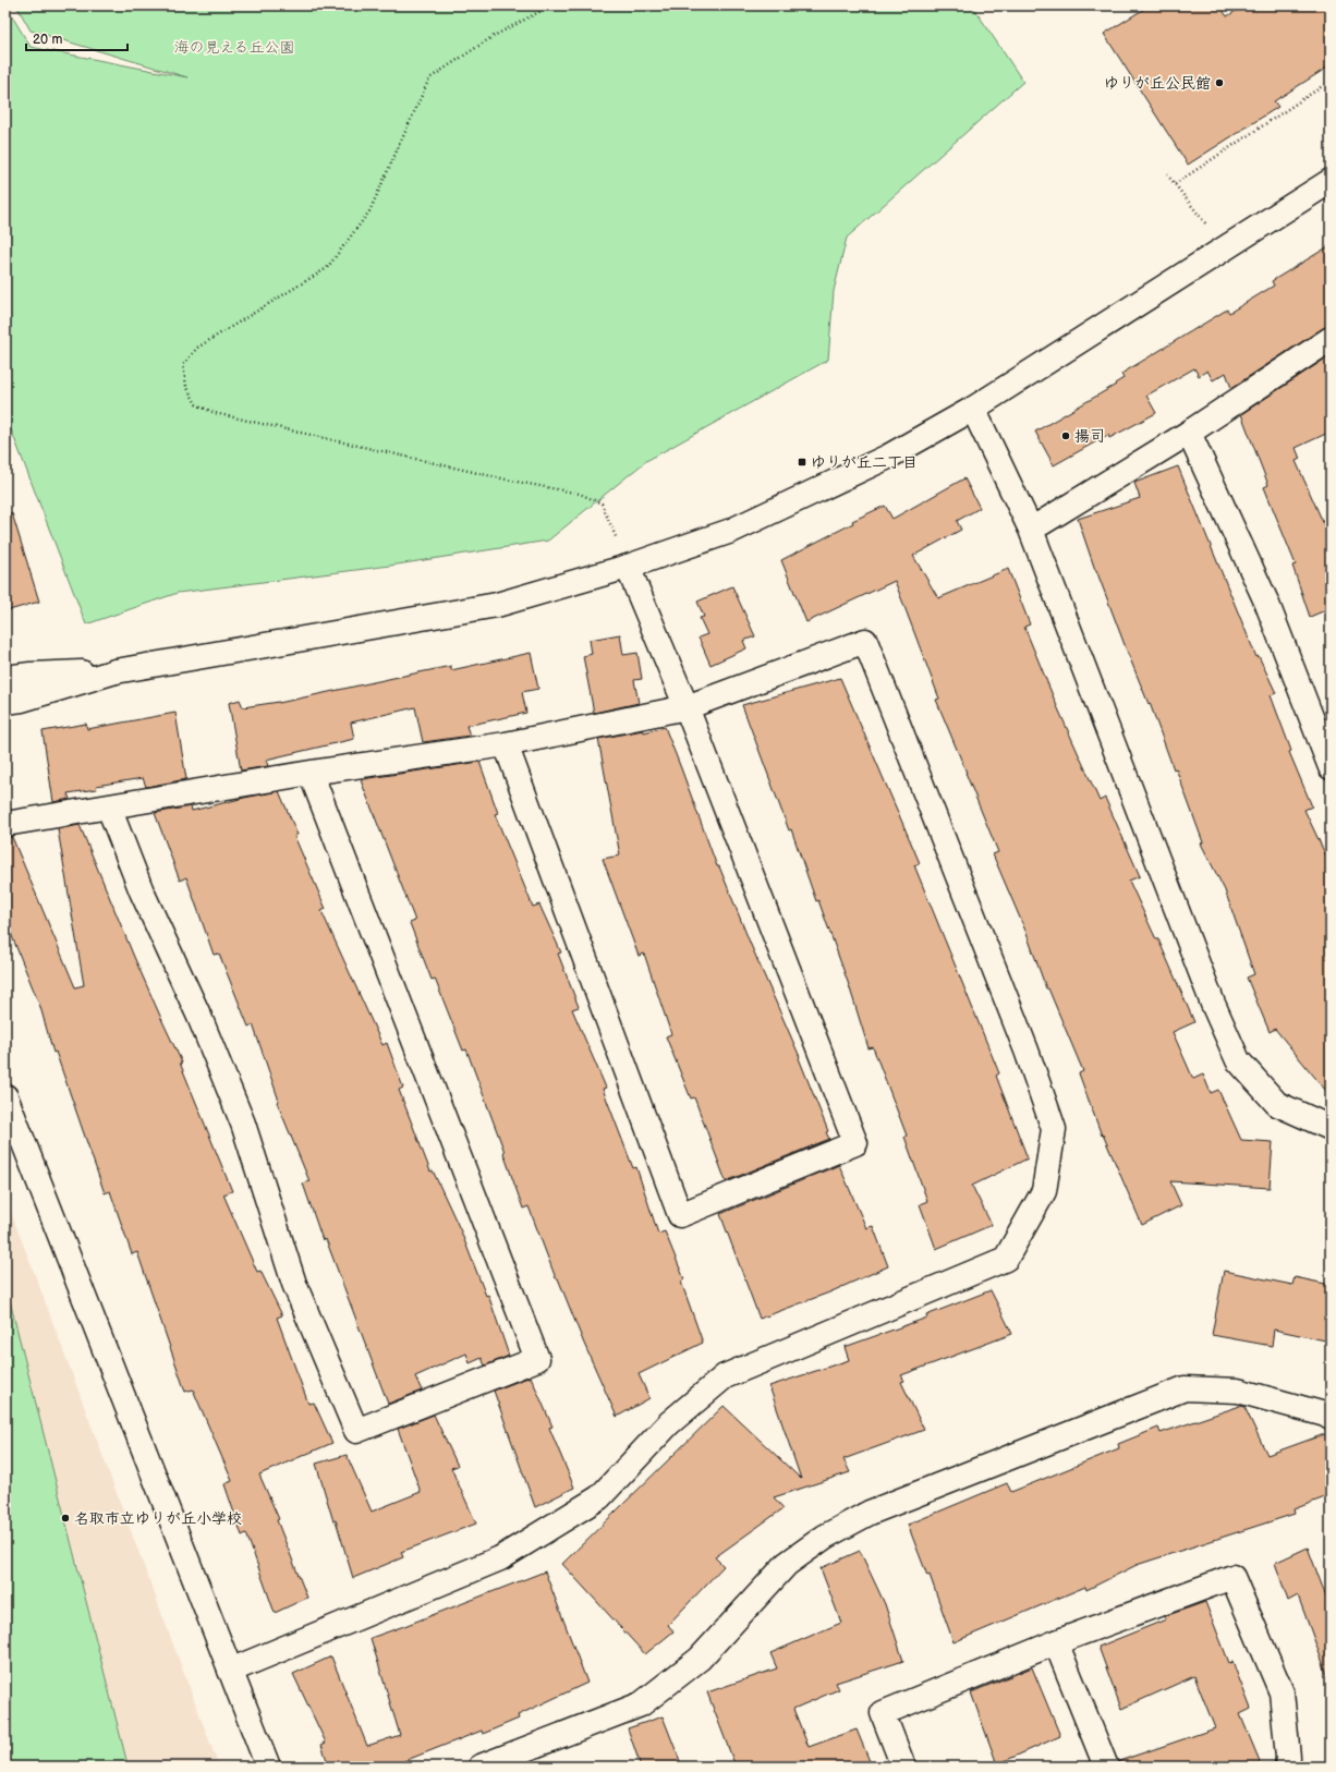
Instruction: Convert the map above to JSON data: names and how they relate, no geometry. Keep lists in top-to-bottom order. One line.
{"parks":["海の見える丘公園"],"places":{"other":["ゆりが丘公民館","揚司","名取市立ゆりが丘小学校"],"transit":["ゆりが丘二丁目"]},"scale_bar":"20 m"}
